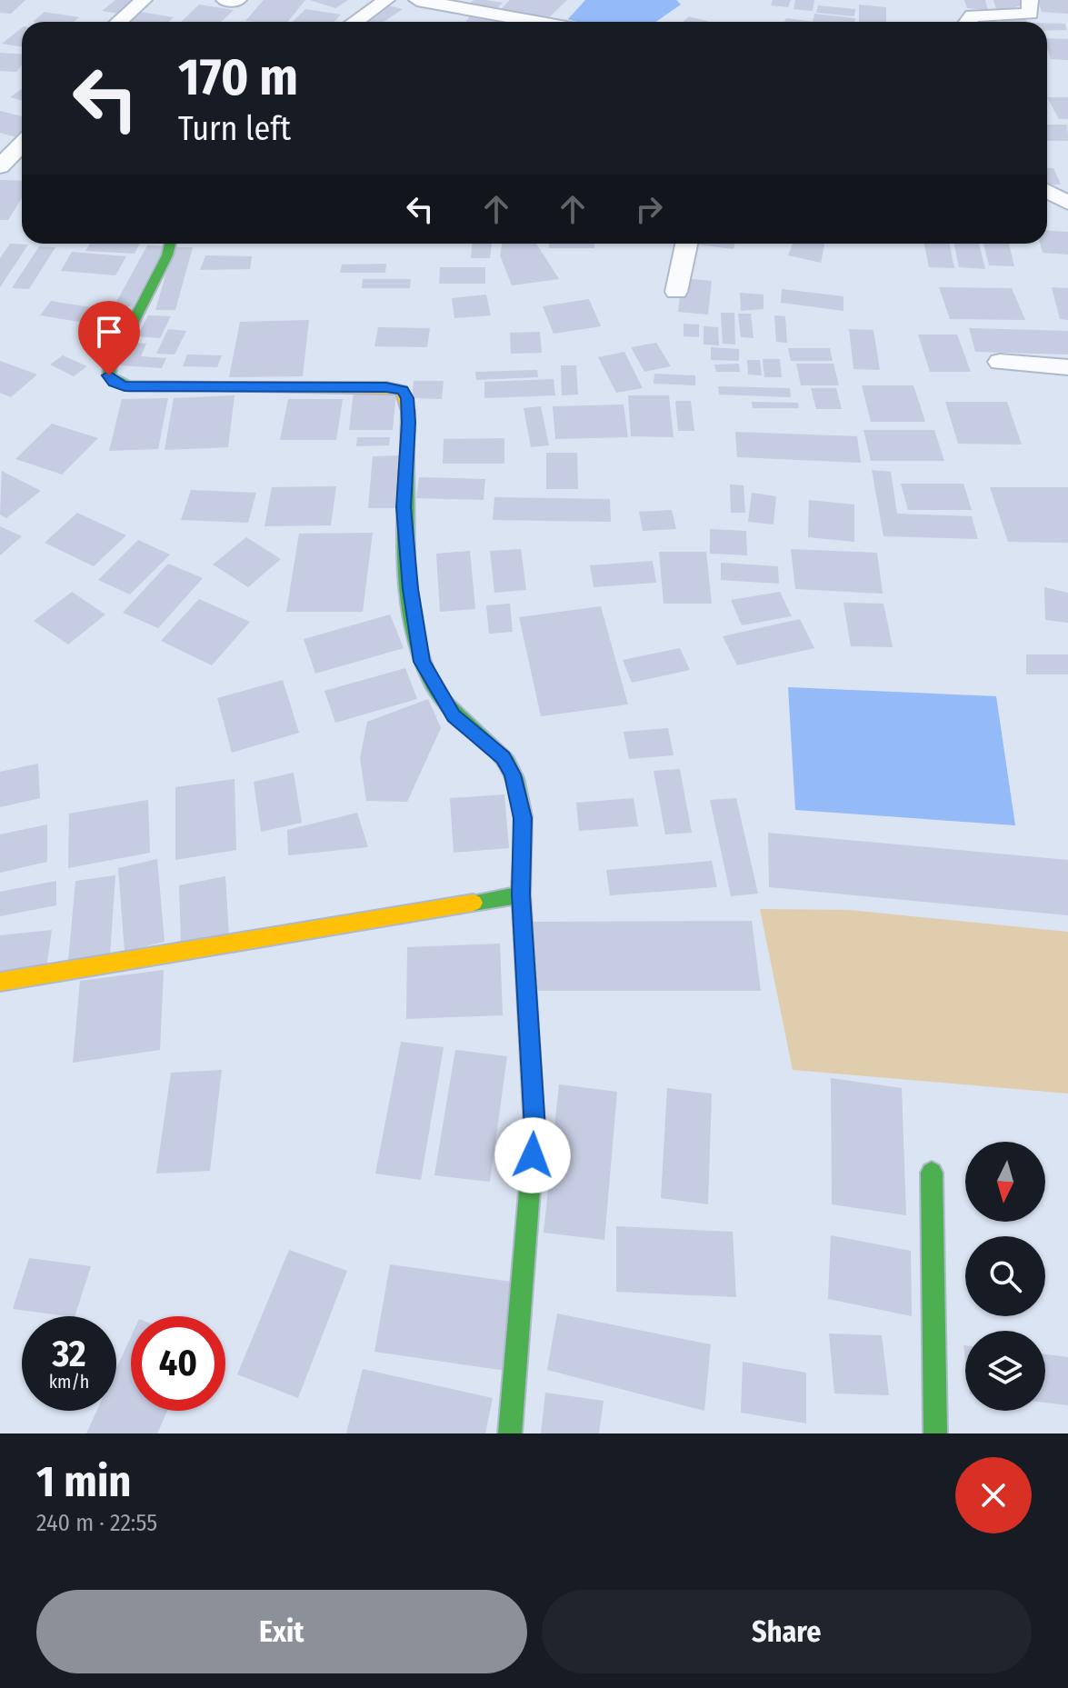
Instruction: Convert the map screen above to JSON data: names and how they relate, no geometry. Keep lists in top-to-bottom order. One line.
{"north":"bottom","page":{"turn":["170 m","Turn left"],"speed":"32 km/h","limit":"40","heading":["1 min","240 m · 22:55"],"buttons":["Exit","Share"]}}
